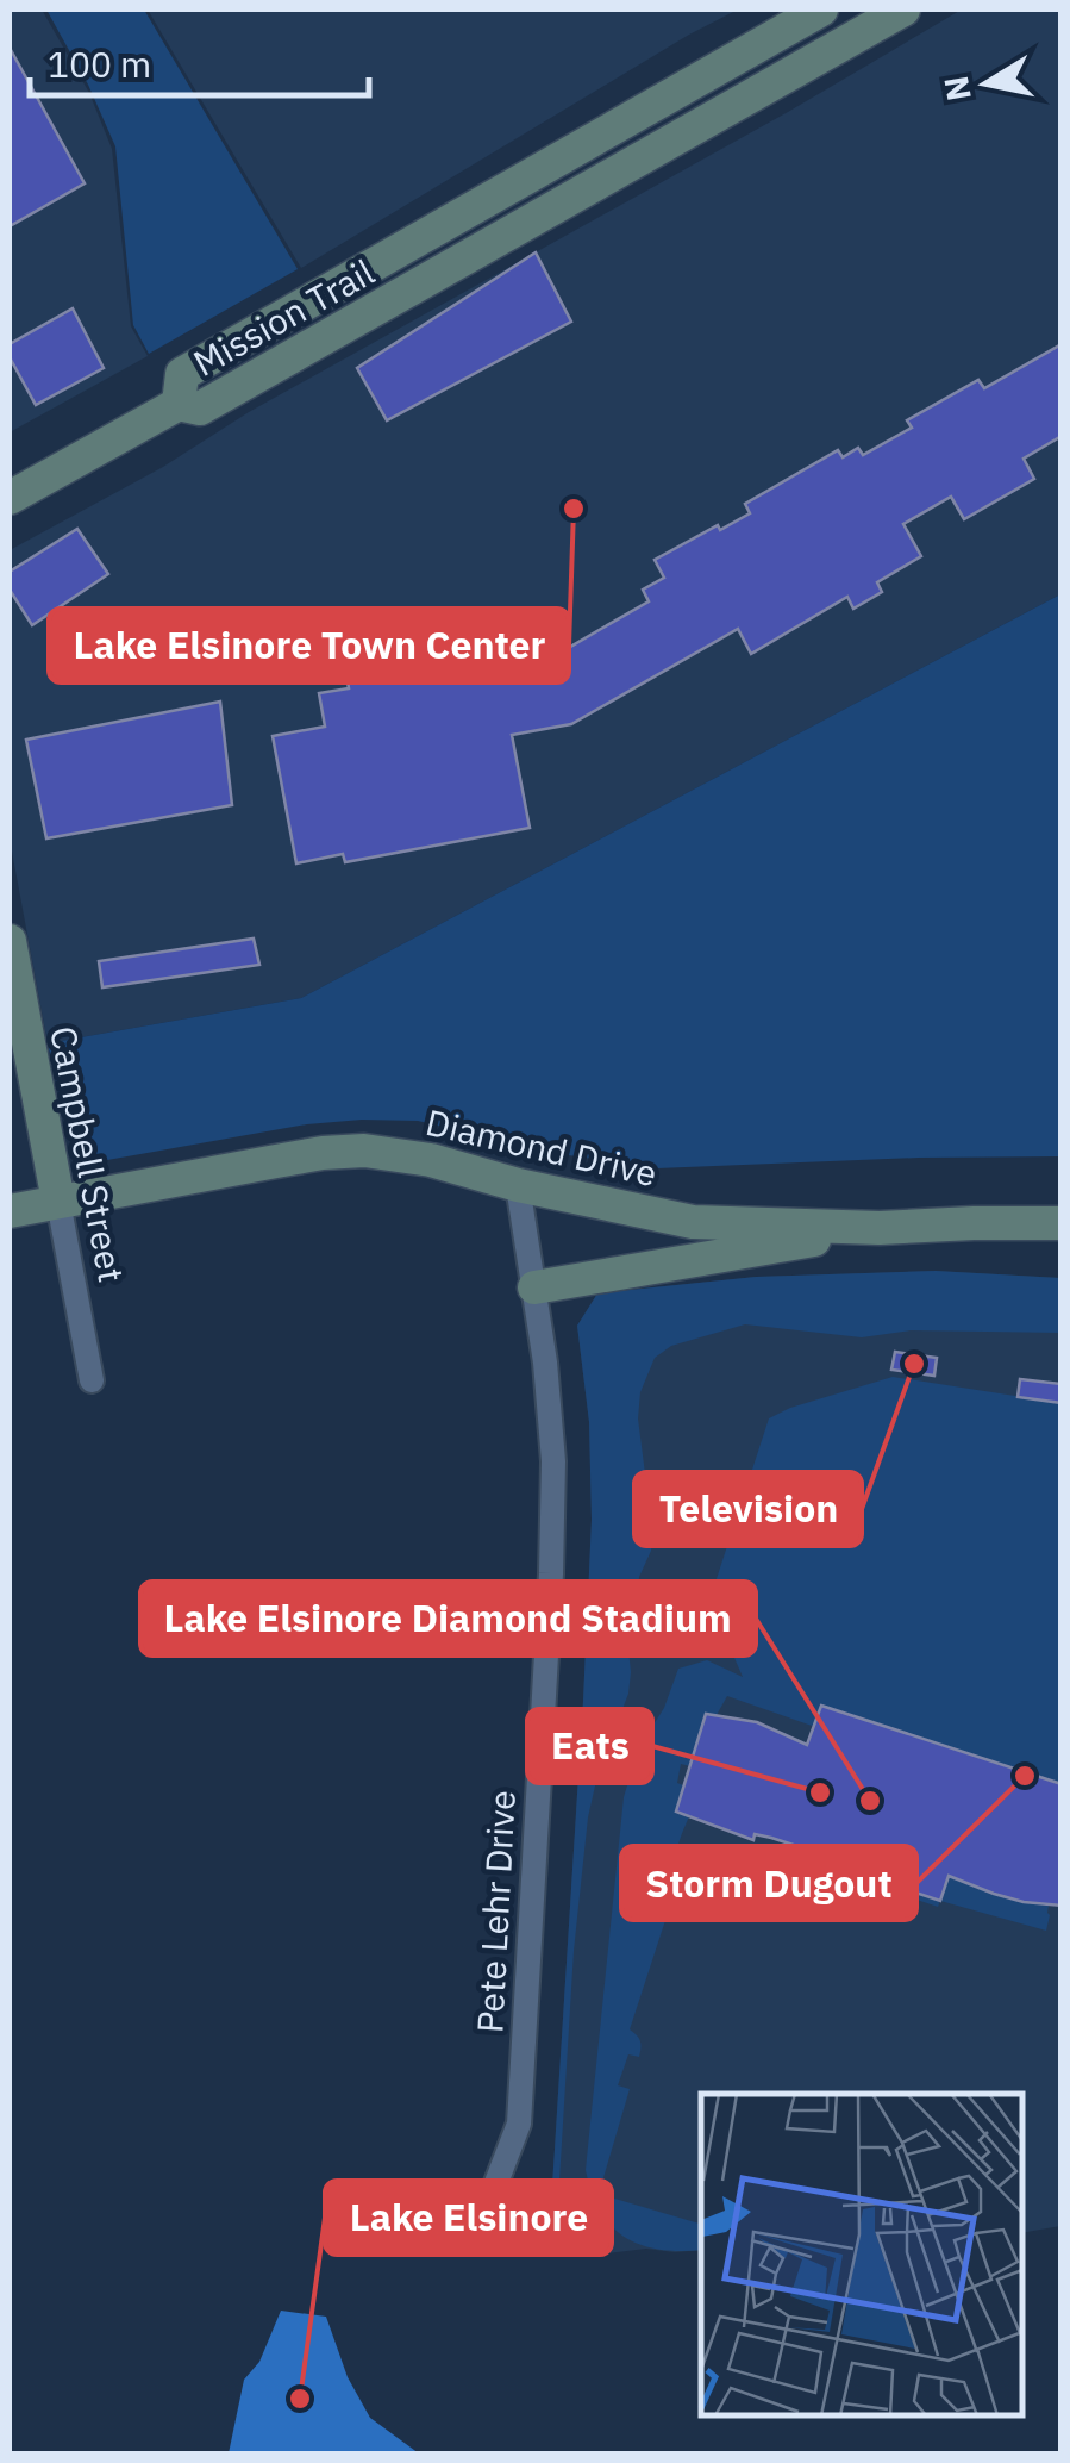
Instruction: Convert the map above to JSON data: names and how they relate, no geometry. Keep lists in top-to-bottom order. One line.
{"streets":{"main road":["Mission Trail","Diamond Drive","Campbell Street"],"street":["Pete Lehr Drive"]},"crossings":[["Diamond Drive","Campbell Street"],["Diamond Drive","Pete Lehr Drive"]],"places":["Lake Elsinore Town Center","Television","Storm Dugout","Eats","Lake Elsinore Diamond Stadium","Lake Elsinore"],"scale_bar":"100 m","north":"left"}
